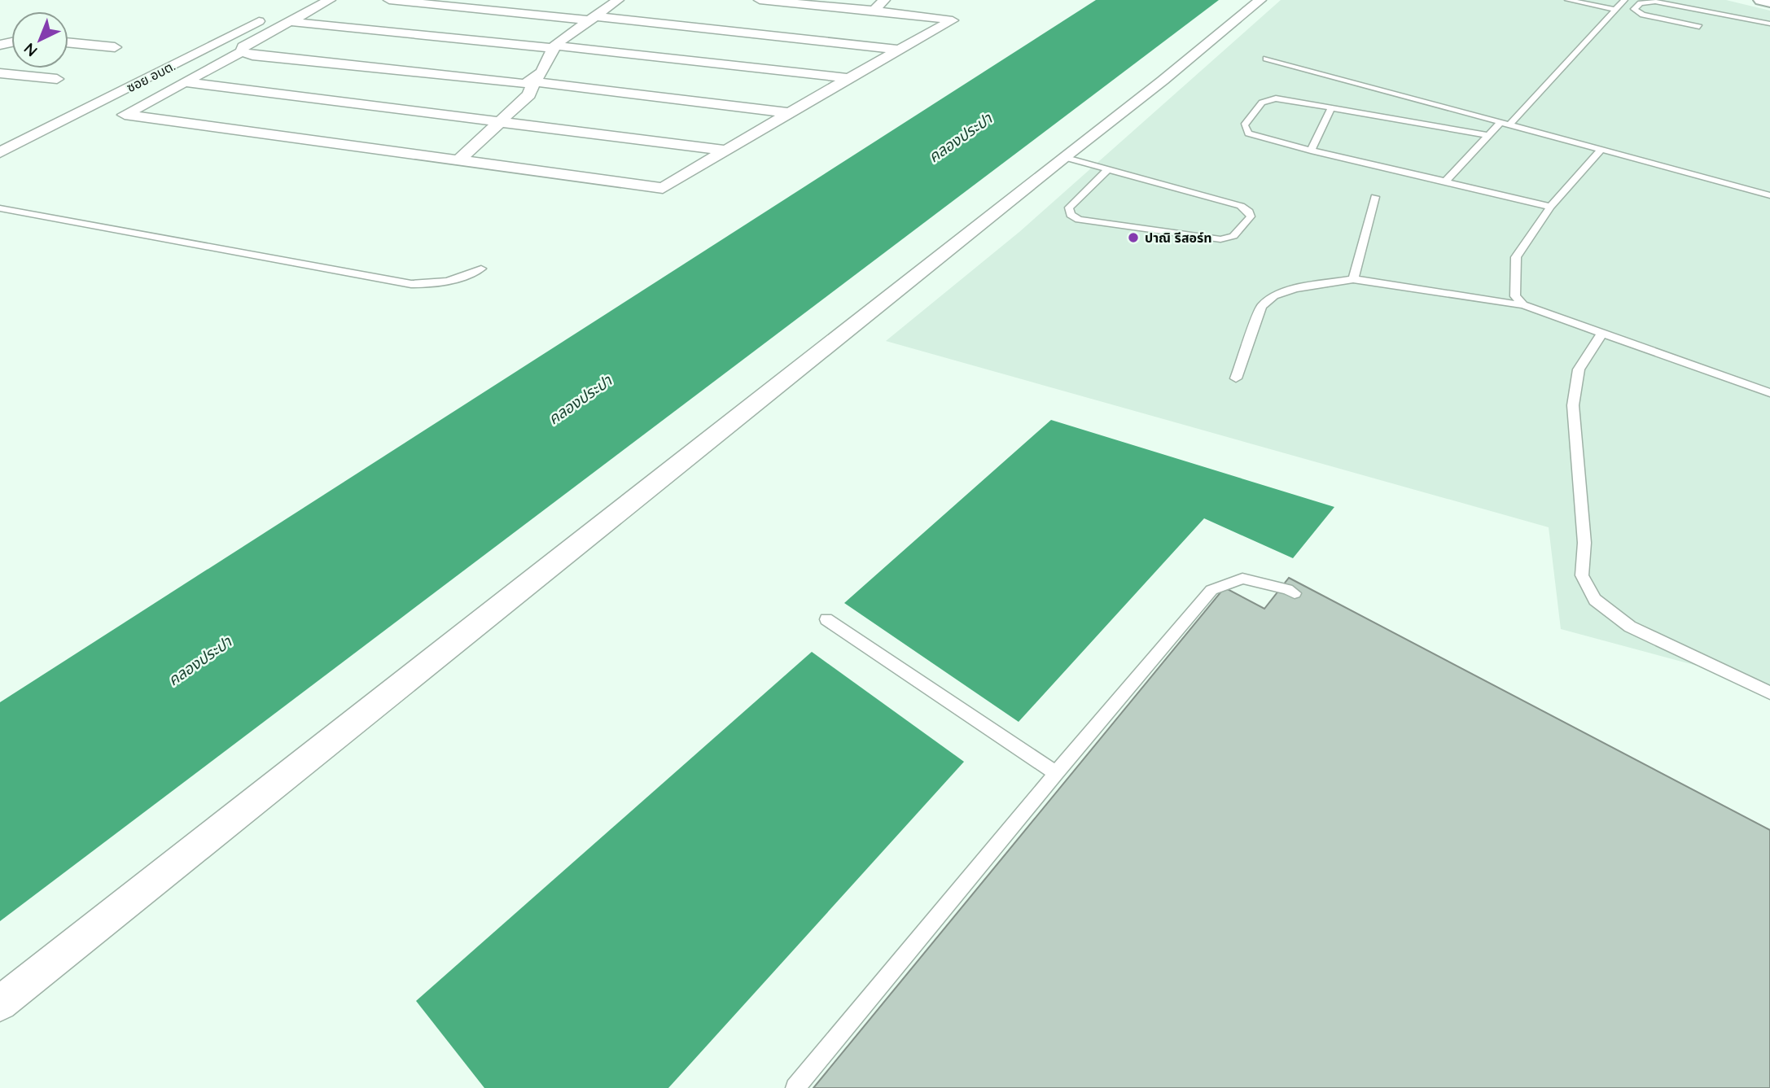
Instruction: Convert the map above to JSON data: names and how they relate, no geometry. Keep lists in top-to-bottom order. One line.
{"streets":{"street":["ซอย อบต."]},"water":["คลองประปา"],"places":["ปาณิ รีสอร์ท"],"north":"bottom left"}
